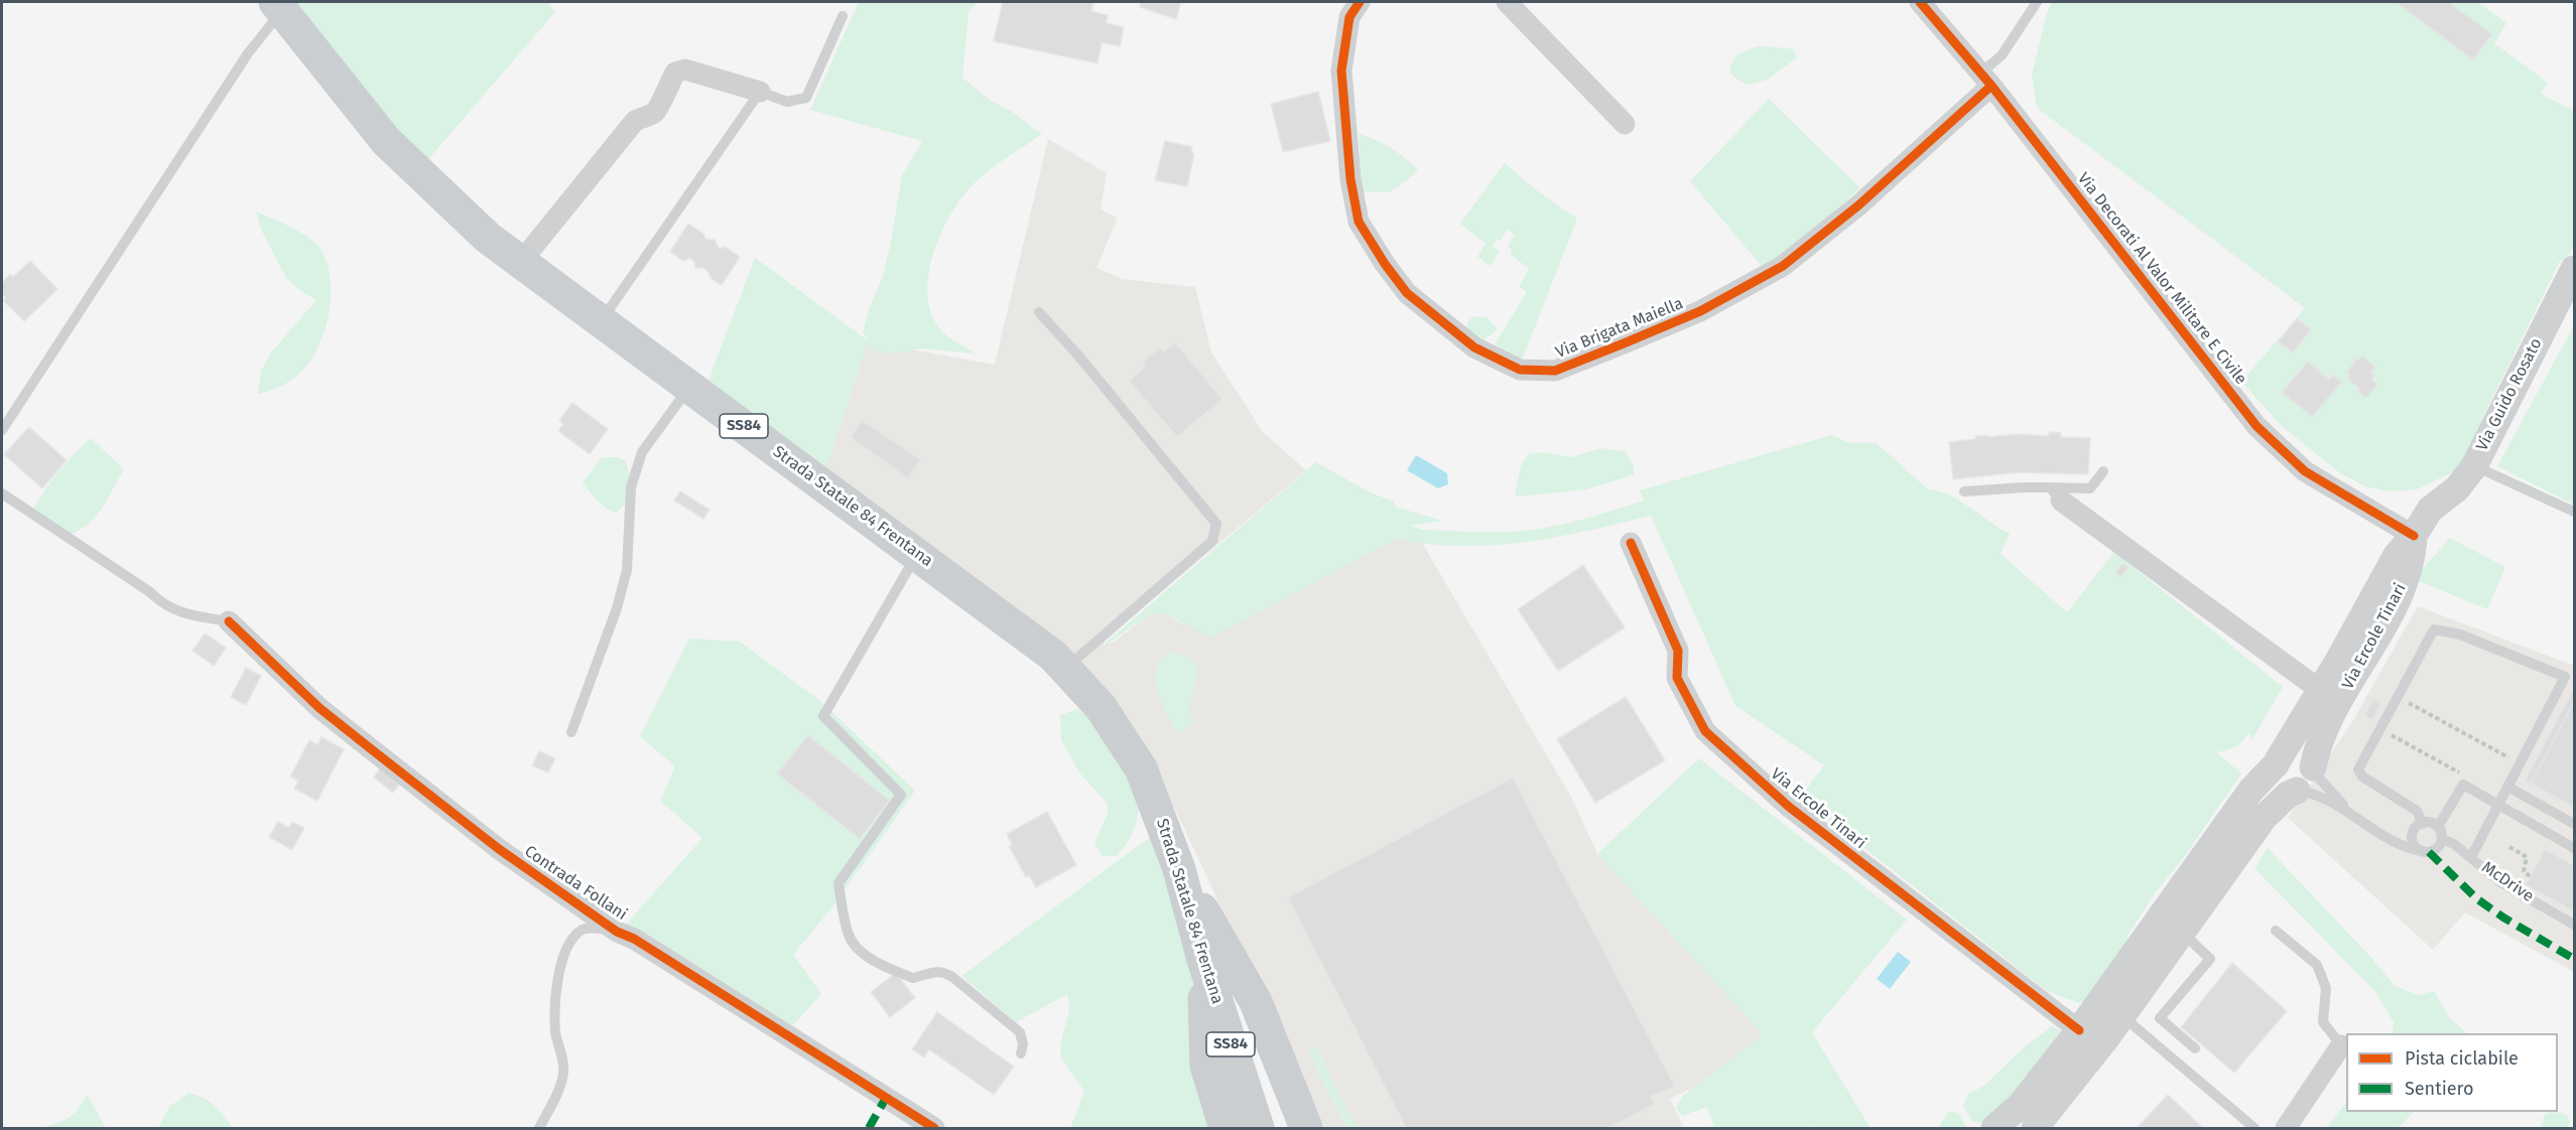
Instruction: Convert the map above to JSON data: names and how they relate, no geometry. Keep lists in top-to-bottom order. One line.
{"streets":{"main road":["SS84","Strada Statale 84 Frentana"],"street":["Via Decorati Al Valor Militare E Civile","Via Brigata Maiella","Via Guido Rosato","Via Ercole Tinari","Contrada Follani"],"lane":["McDrive"]},"crossings":[["Via Decorati Al Valor Militare E Civile","Via Brigata Maiella"],["Via Decorati Al Valor Militare E Civile","Via Guido Rosato"],["Via Decorati Al Valor Militare E Civile","Via Ercole Tinari"],["Via Guido Rosato","Via Ercole Tinari"]],"legend":["Pista ciclabile","Sentiero"]}
